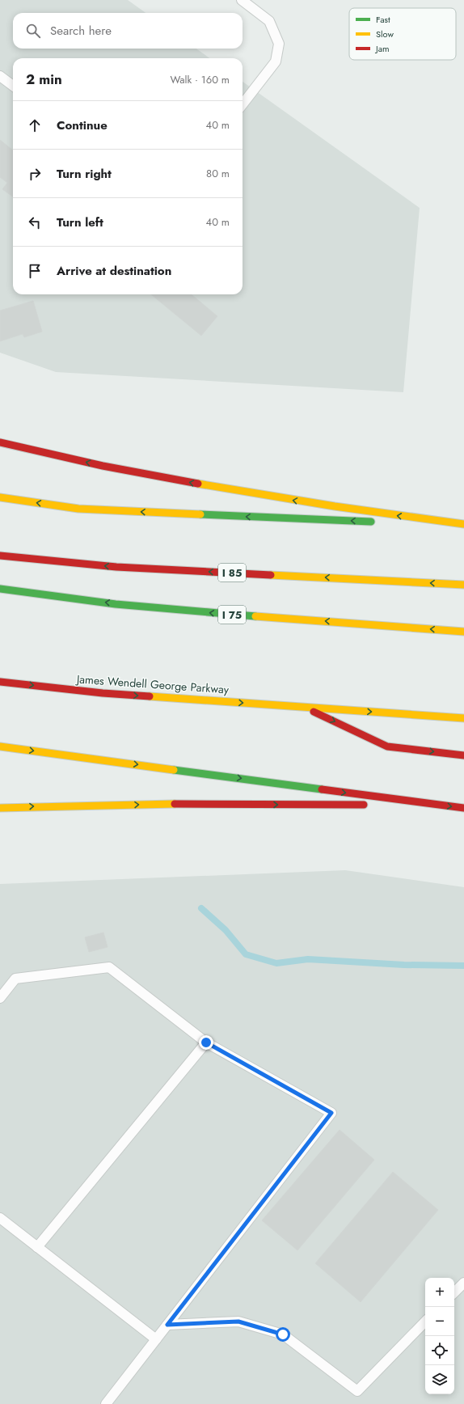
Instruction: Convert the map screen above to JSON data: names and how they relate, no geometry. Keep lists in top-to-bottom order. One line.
{"streets":{"highway":["I 85","I 75","James Wendell George Parkway"]},"legend":["Fast","Slow","Jam"],"page":{"search":"Search here","heading":["2 min","Walk · 160 m"],"list":[["Continue","40 m"],["Turn right","80 m"],["Turn left","40 m"],"Arrive at destination"],"map_buttons":["+","−"]}}
